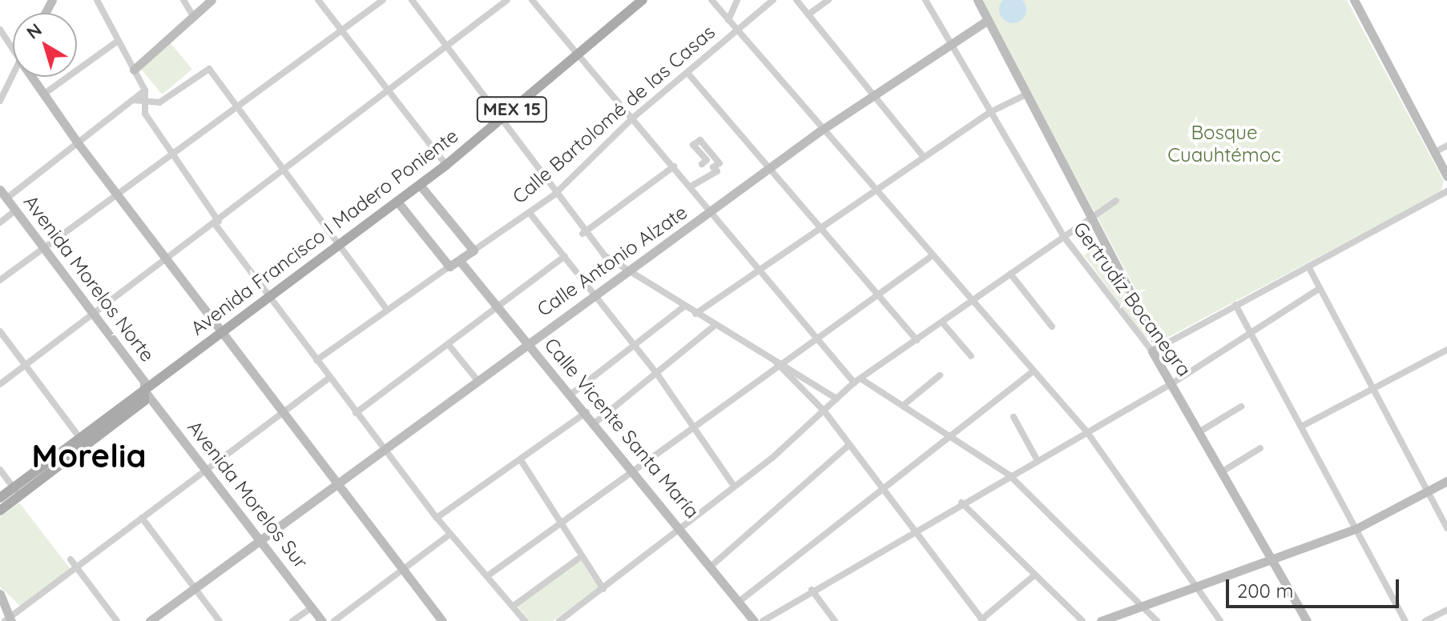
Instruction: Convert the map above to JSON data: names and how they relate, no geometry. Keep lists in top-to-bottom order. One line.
{"streets":{"main road":["MEX 15","Avenida Francisco I Madero Poniente"],"street":["Calle Bartolomé de las Casas","Calle Antonio Alzate","Avenida Morelos Norte","Gertrudiz Bocanegra","Calle Vicente Santa María","Avenida Morelos Sur"]},"crossings":[["MEX 15","Avenida Francisco I Madero Poniente"],["MEX 15","Avenida Morelos Norte"],["MEX 15","Avenida Morelos Sur"],["Calle Bartolomé de las Casas","Calle Vicente Santa María"],["Avenida Francisco I Madero Poniente","Avenida Morelos Norte"],["Avenida Francisco I Madero Poniente","Avenida Morelos Sur"],["Calle Antonio Alzate","Gertrudiz Bocanegra"],["Calle Antonio Alzate","Calle Vicente Santa María"],["Calle Antonio Alzate","Avenida Morelos Sur"],["Avenida Morelos Norte","Avenida Morelos Sur"]],"districts":["Morelia"],"parks":["Bosque Cuauhtémoc"],"scale_bar":"200 m","north":"top left"}
